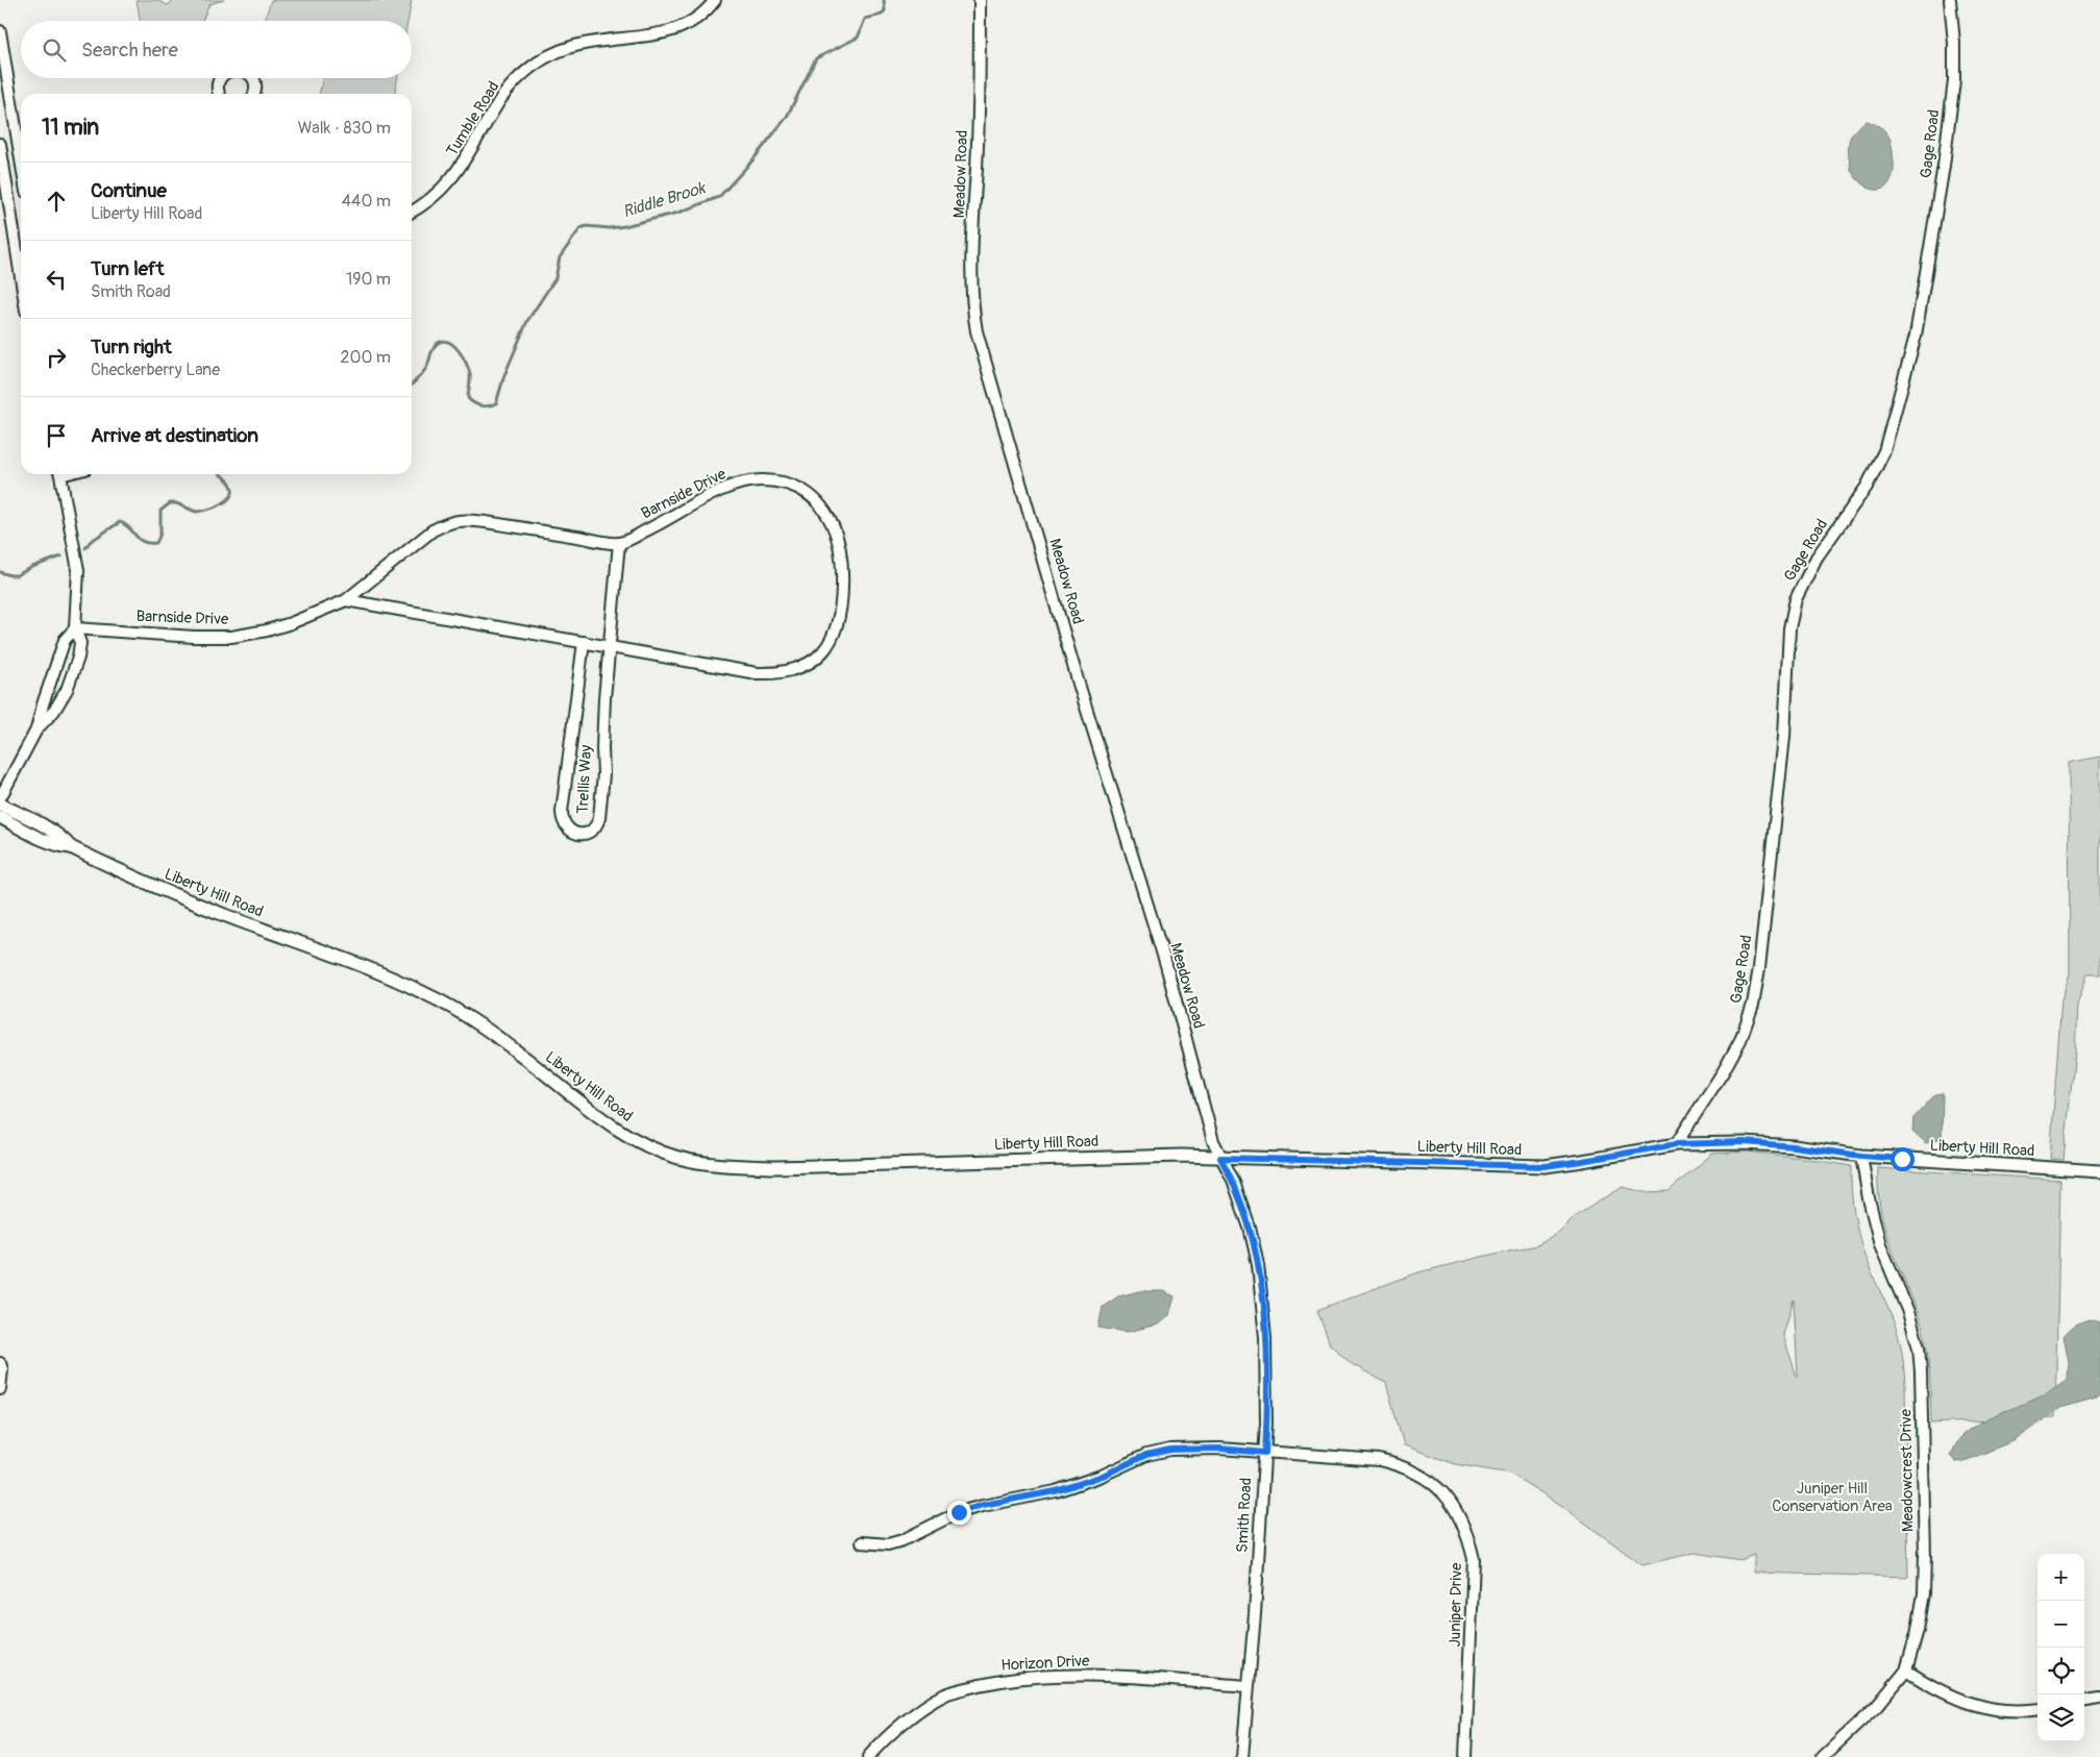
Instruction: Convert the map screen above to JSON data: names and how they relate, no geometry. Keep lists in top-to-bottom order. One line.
{"streets":{"street":["Tumble Road","Gage Road","Meadow Road","Barnside Drive","Trellis Way","Liberty Hill Road","Meadowcrest Drive","Smith Road","Juniper Drive","Horizon Drive"]},"crossings":[["Gage Road","Liberty Hill Road"],["Meadow Road","Liberty Hill Road"],["Meadow Road","Smith Road"],["Barnside Drive","Trellis Way"],["Liberty Hill Road","Meadowcrest Drive"],["Liberty Hill Road","Smith Road"],["Smith Road","Juniper Drive"],["Smith Road","Horizon Drive"]],"water":["Riddle Brook"],"parks":["Juniper Hill Conservation Area"],"page":{"search":"Search here","heading":["11 min","Walk · 830 m"],"list":[["Continue","Liberty Hill Road","440 m"],["Turn left","Smith Road","190 m"],["Turn right","Checkerberry Lane","200 m"],"Arrive at destination"],"map_buttons":["+","−"]}}
